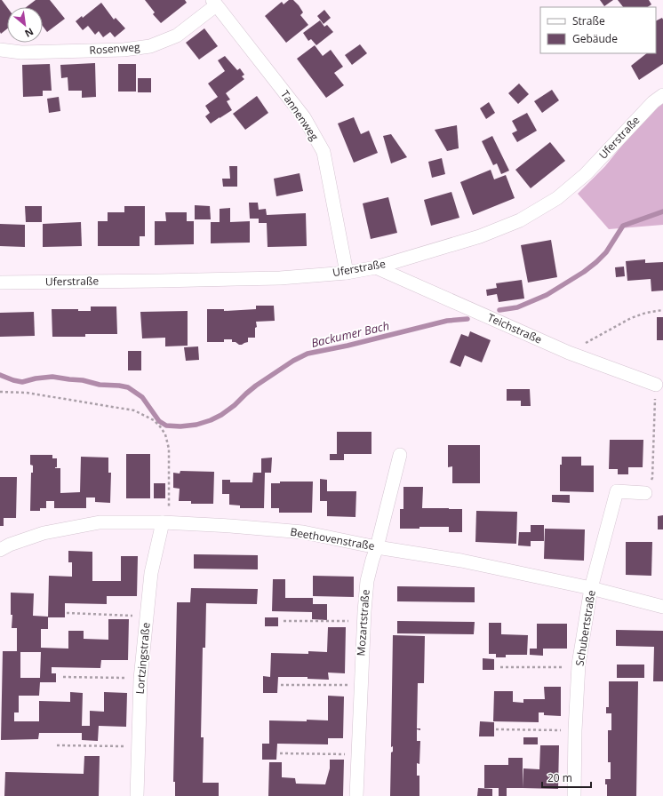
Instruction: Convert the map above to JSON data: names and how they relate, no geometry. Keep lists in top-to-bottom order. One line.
{"streets":{"street":["Rosenweg","Tannenweg","Uferstraße","Teichstraße","Beethovenstraße","Mozartstraße","Schubertstraße","Lortzingstraße"]},"crossings":[["Rosenweg","Tannenweg"],["Tannenweg","Uferstraße"],["Uferstraße","Teichstraße"],["Beethovenstraße","Mozartstraße"],["Beethovenstraße","Schubertstraße"],["Beethovenstraße","Lortzingstraße"]],"water":["Backumer Bach"],"legend":["Straße","Gebäude"],"scale_bar":"20 m","north":"bottom right"}
